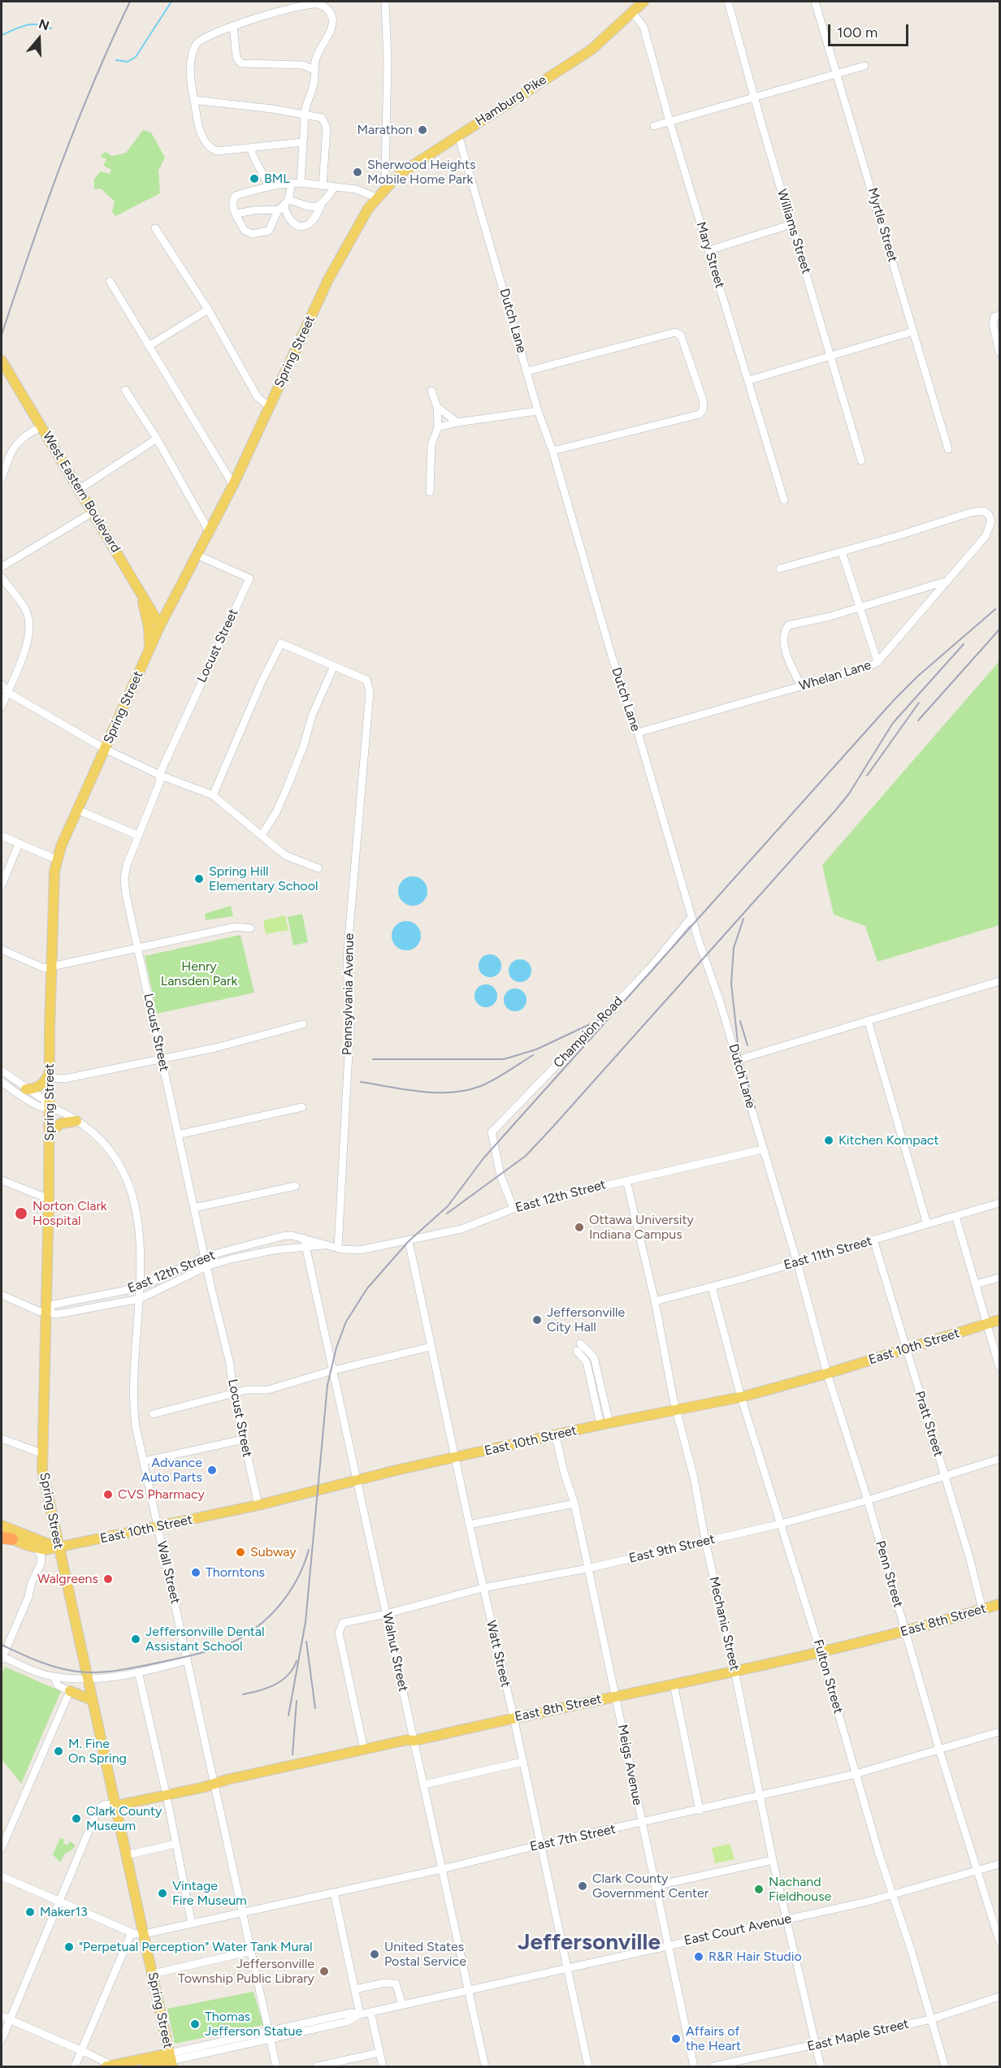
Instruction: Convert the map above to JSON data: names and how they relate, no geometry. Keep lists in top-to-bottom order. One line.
{"streets":{"main road":["Hamburg Pike","Spring Street","West Eastern Boulevard","East 10th Street","East 8th Street"],"street":["Myrtle Street","Williams Street","Mary Street","Dutch Lane","Locust Street","Whelan Lane","Pennsylvania Avenue","Champion Road","East 12th Street","East 11th Street","Pratt Street","East 9th Street","Wall Street","Penn Street","Mechanic Street","Walnut Street","Watt Street","Fulton Street","Meigs Avenue","East 7th Street","East Court Avenue","East Maple Street"]},"crossings":[["Hamburg Pike","Mary Street"],["Hamburg Pike","Dutch Lane"],["Hamburg Pike","Spring Street"],["Dutch Lane","Whelan Lane"],["Dutch Lane","Champion Road"],["Dutch Lane","East 12th Street"],["Dutch Lane","East 11th Street"],["Dutch Lane","Penn Street"],["Spring Street","West Eastern Boulevard"],["Spring Street","Locust Street"],["Spring Street","East 12th Street"],["Spring Street","East 10th Street"],["Spring Street","Wall Street"],["Spring Street","East 8th Street"],["Spring Street","East 7th Street"],["Spring Street","East Court Avenue"],["Locust Street","East 12th Street"],["Locust Street","East 10th Street"],["Pennsylvania Avenue","East 12th Street"],["Champion Road","East 12th Street"],["East 12th Street","Wall Street"],["East 12th Street","Mechanic Street"],["East 12th Street","Walnut Street"],["East 12th Street","Watt Street"],["East 11th Street","Pratt Street"],["East 11th Street","Penn Street"],["East 11th Street","Mechanic Street"],["East 11th Street","Fulton Street"],["East 10th Street","Pratt Street"],["East 10th Street","Wall Street"],["East 10th Street","Penn Street"],["East 10th Street","Mechanic Street"],["East 10th Street","Walnut Street"],["East 10th Street","Watt Street"],["East 10th Street","Fulton Street"],["East 10th Street","Meigs Avenue"],["Pratt Street","East 9th Street"],["Pratt Street","East 8th Street"],["East 9th Street","Penn Street"],["East 9th Street","East 8th Street"],["East 9th Street","Mechanic Street"],["East 9th Street","Walnut Street"],["East 9th Street","Watt Street"],["East 9th Street","Fulton Street"],["East 9th Street","Meigs Avenue"],["Wall Street","East 8th Street"],["Wall Street","East 7th Street"],["Wall Street","East Court Avenue"],["Penn Street","East 8th Street"],["Penn Street","East 7th Street"],["Penn Street","East Court Avenue"],["East 8th Street","Mechanic Street"],["East 8th Street","Walnut Street"],["East 8th Street","Watt Street"],["East 8th Street","Fulton Street"],["East 8th Street","Meigs Avenue"],["Mechanic Street","East 7th Street"],["Mechanic Street","East Court Avenue"],["Mechanic Street","East Maple Street"],["Walnut Street","East 7th Street"],["Walnut Street","East Court Avenue"],["Watt Street","East 7th Street"],["Watt Street","East Court Avenue"],["Fulton Street","East 7th Street"],["Fulton Street","East Court Avenue"],["Fulton Street","East Maple Street"],["Meigs Avenue","East 7th Street"],["Meigs Avenue","East Court Avenue"]],"districts":["Jeffersonville"],"parks":["Henry Lansden Park"],"places":["Marathon","Sherwood Heights Mobile Home Park","BML","Spring Hill Elementary School","Kitchen Kompact","Norton Clark Hospital","Ottawa University Indiana Campus","Jeffersonville City Hall","Advance Auto Parts","CVS Pharmacy","Subway","Thorntons","Walgreens","Jeffersonville Dental Assistant School","M. Fine On Spring","Clark County Museum","Clark County Government Center","Nachand Fieldhouse","Vintage Fire Museum","Maker13","\"Perpetual Perception\" Water Tank Mural","United States Postal Service","R&R Hair Studio","Jeffersonville Township Public Library","Thomas Jefferson Statue","Affairs of the Heart"],"scale_bar":"100 m","north":"top"}
